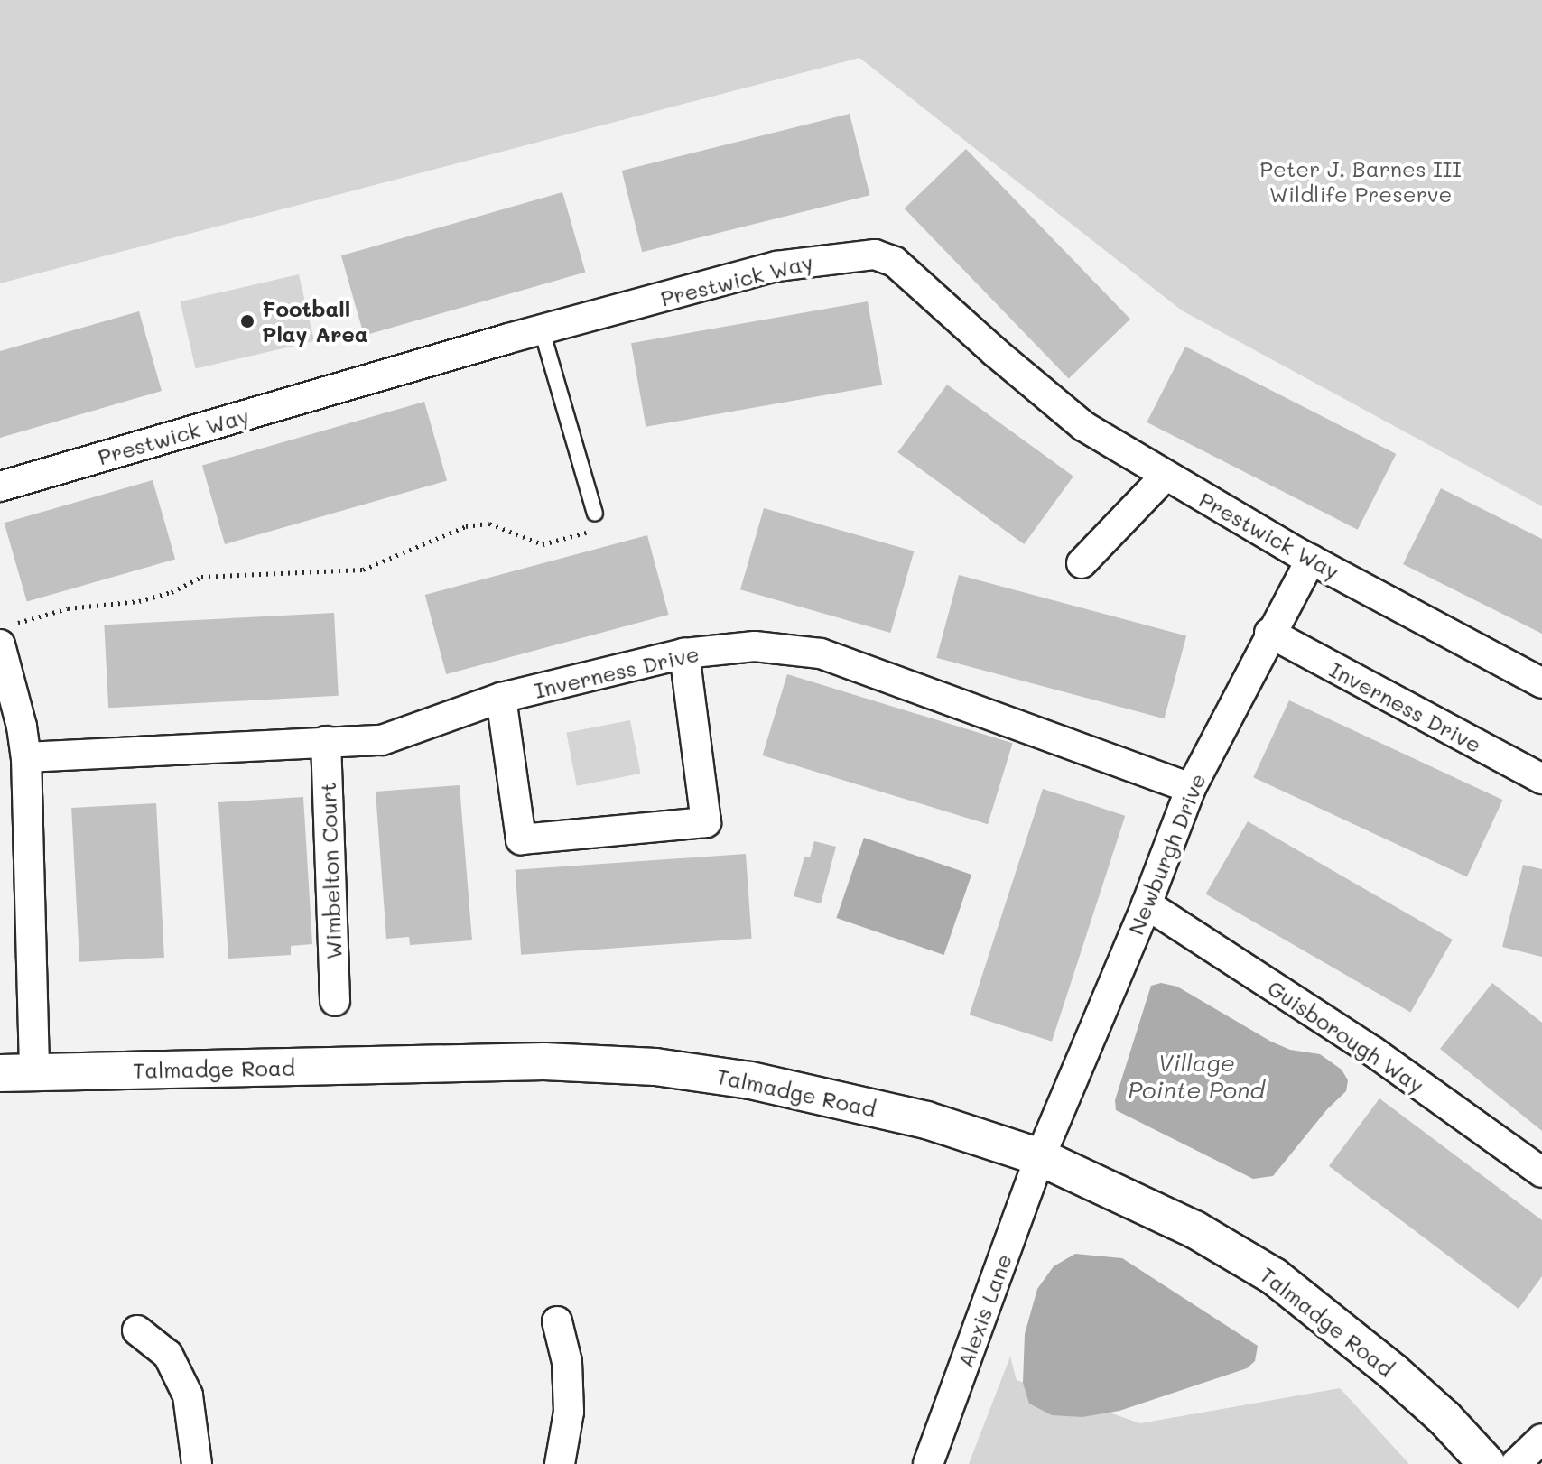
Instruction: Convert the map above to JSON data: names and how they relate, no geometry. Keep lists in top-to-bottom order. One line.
{"streets":{"street":["Prestwick Way","Inverness Drive","Newburgh Drive","Wimbelton Court","Guisborough Way","Talmadge Road","Alexis Lane"]},"crossings":[["Prestwick Way","Newburgh Drive"],["Inverness Drive","Newburgh Drive"],["Inverness Drive","Wimbelton Court"],["Newburgh Drive","Guisborough Way"],["Newburgh Drive","Talmadge Road"],["Newburgh Drive","Alexis Lane"],["Talmadge Road","Alexis Lane"]],"water":["Village Pointe Pond"],"parks":["Peter J. Barnes III Wildlife Preserve"],"places":["Football Play Area"]}
